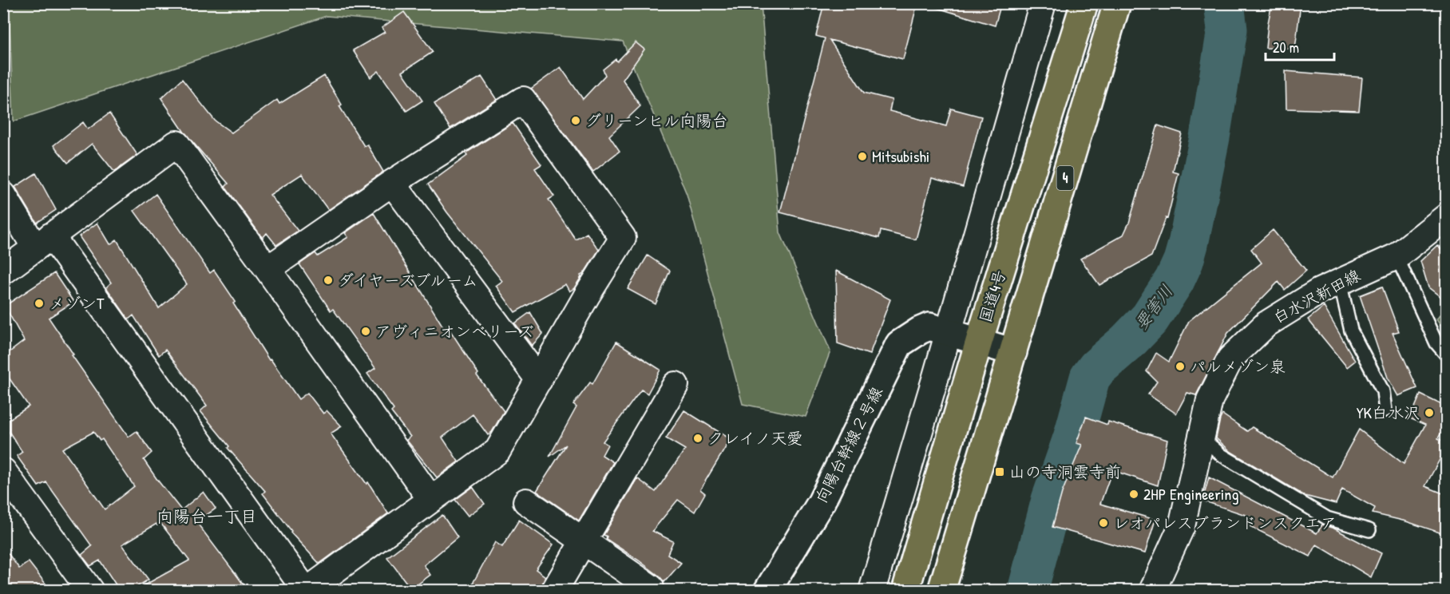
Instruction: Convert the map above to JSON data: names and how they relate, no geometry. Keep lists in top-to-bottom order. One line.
{"streets":{"highway":["4","国道4号"],"street":["白水沢新田線","向陽台幹線２号線"]},"crossings":[["4","向陽台幹線２号線"],["国道4号","向陽台幹線２号線"]],"districts":["向陽台一丁目"],"water":["要害川"],"places":{"other":["グリーンヒル向陽台","Mitsubishi","ダイヤーズブルーム","メゾンT","アヴィニオンベリーズ","パルメゾン泉","YK白水沢","クレイノ天愛","2HP Engineering","レオパレスブランドンスクエア"],"transit":["山の寺洞雲寺前"]},"scale_bar":"20 m"}
